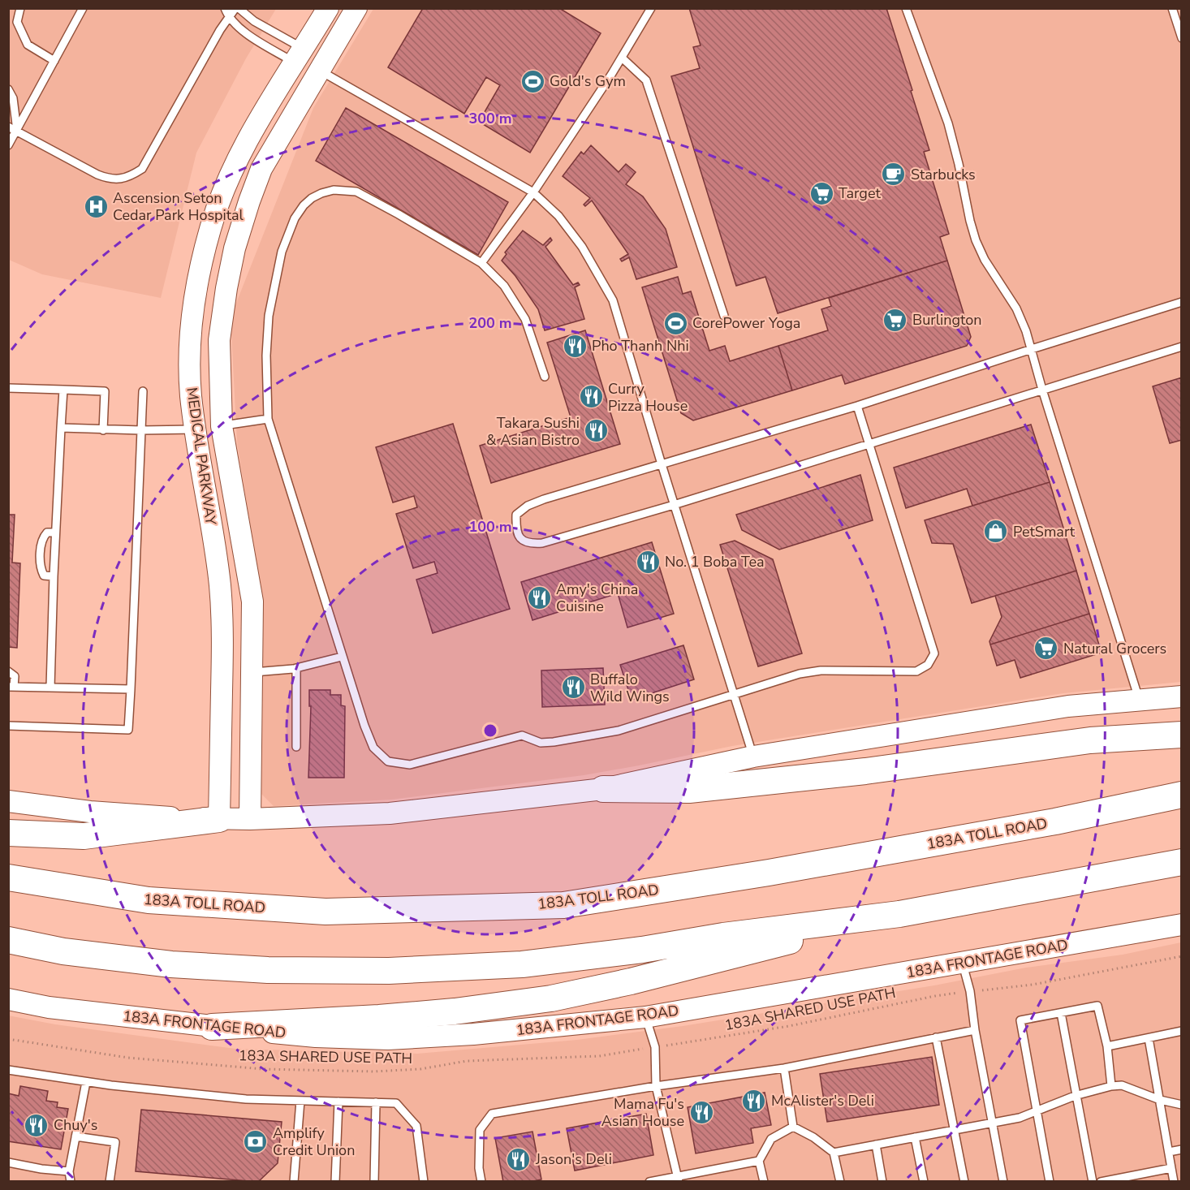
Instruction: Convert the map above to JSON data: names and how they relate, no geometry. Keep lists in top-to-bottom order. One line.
{"streets":{"highway":["183A TOLL ROAD"],"main road":["MEDICAL PARKWAY","183A FRONTAGE ROAD"],"path":["183A SHARED USE PATH"]},"places":{"sports":["Gold's Gym","CorePower Yoga"],"cafe":["Starbucks"],"supermarket":["Target","Burlington","Natural Grocers"],"hospital":["Ascension Seton Cedar Park Hospital"],"restaurant":["Pho Thanh Nhi","Curry Pizza House","Takara Sushi & Asian Bistro","No. 1 Boba Tea","Amy's China Cuisine","Buffalo Wild Wings","McAlister's Deli","Mama Fu's Asian House","Chuy's","Jason's Deli"],"shop":["PetSmart"],"bank":["Amplify Credit Union"]},"rings":["300 m","200 m","100 m"]}
